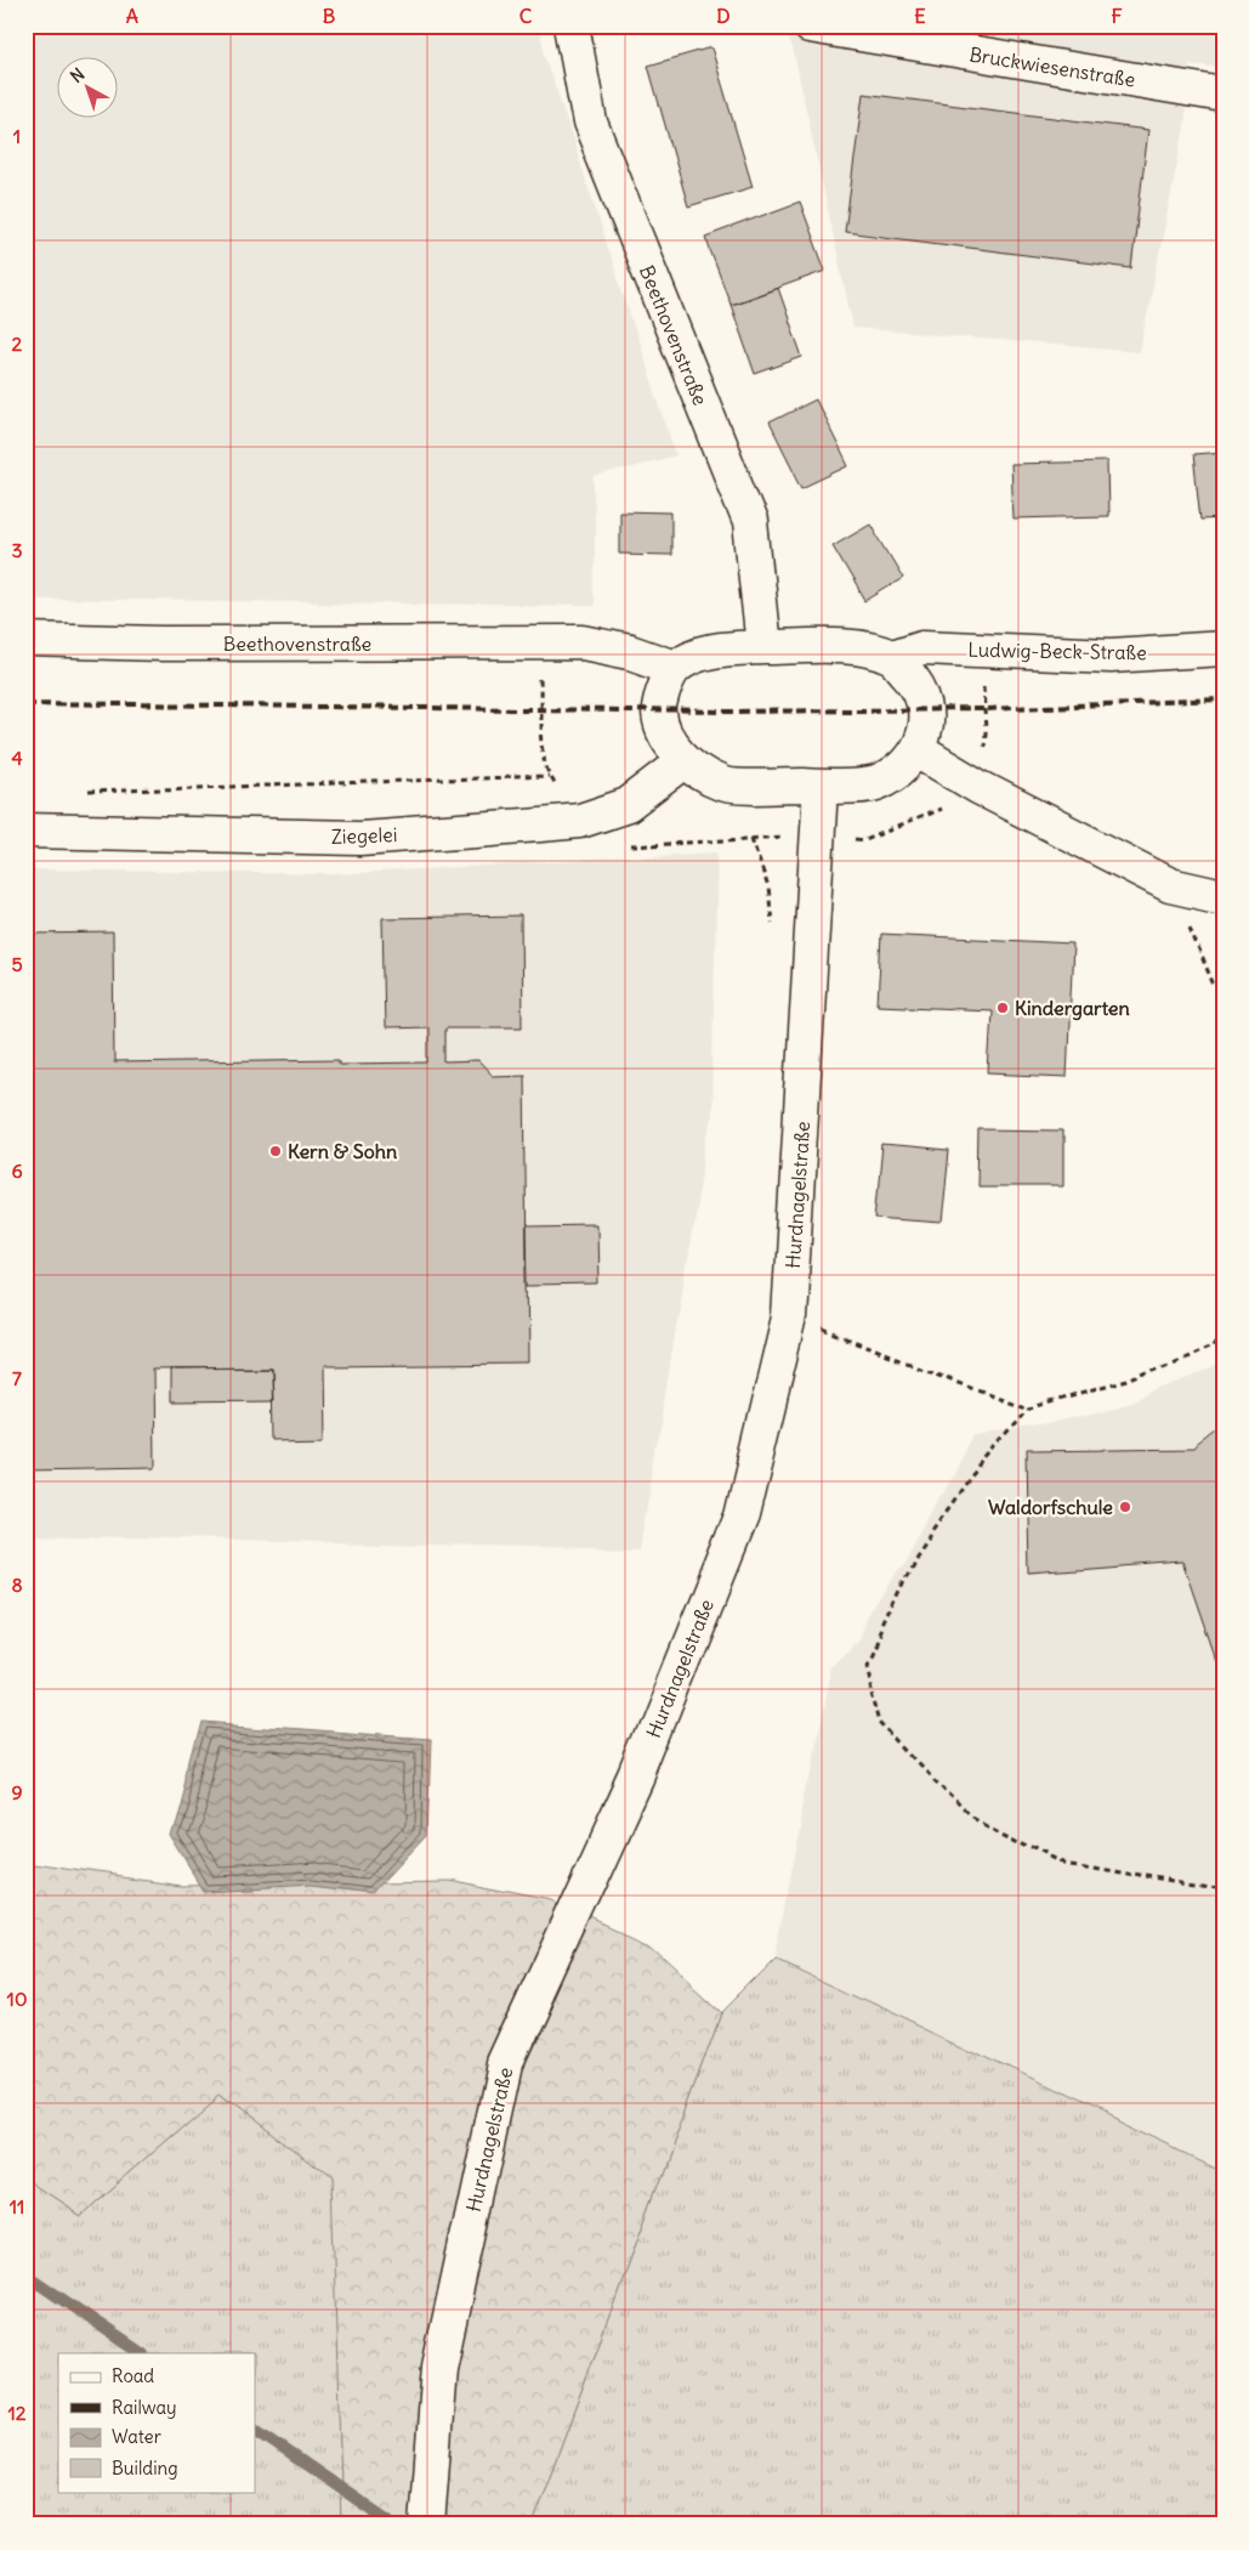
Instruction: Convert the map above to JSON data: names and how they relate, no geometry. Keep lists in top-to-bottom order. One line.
{"streets":{"street":["Bruckwiesenstraße","Beethovenstraße","Ludwig-Beck-Straße","Ziegelei","Hurdnagelstraße"]},"places":["Kindergarten","Kern & Sohn","Waldorfschule"],"legend":["Road","Railway","Water","Building"],"north":"top left","grid":{"columns":["A","B","C","D","E","F"],"rows":["1","2","3","4","5","6","7","8","9","10","11","12"]}}
